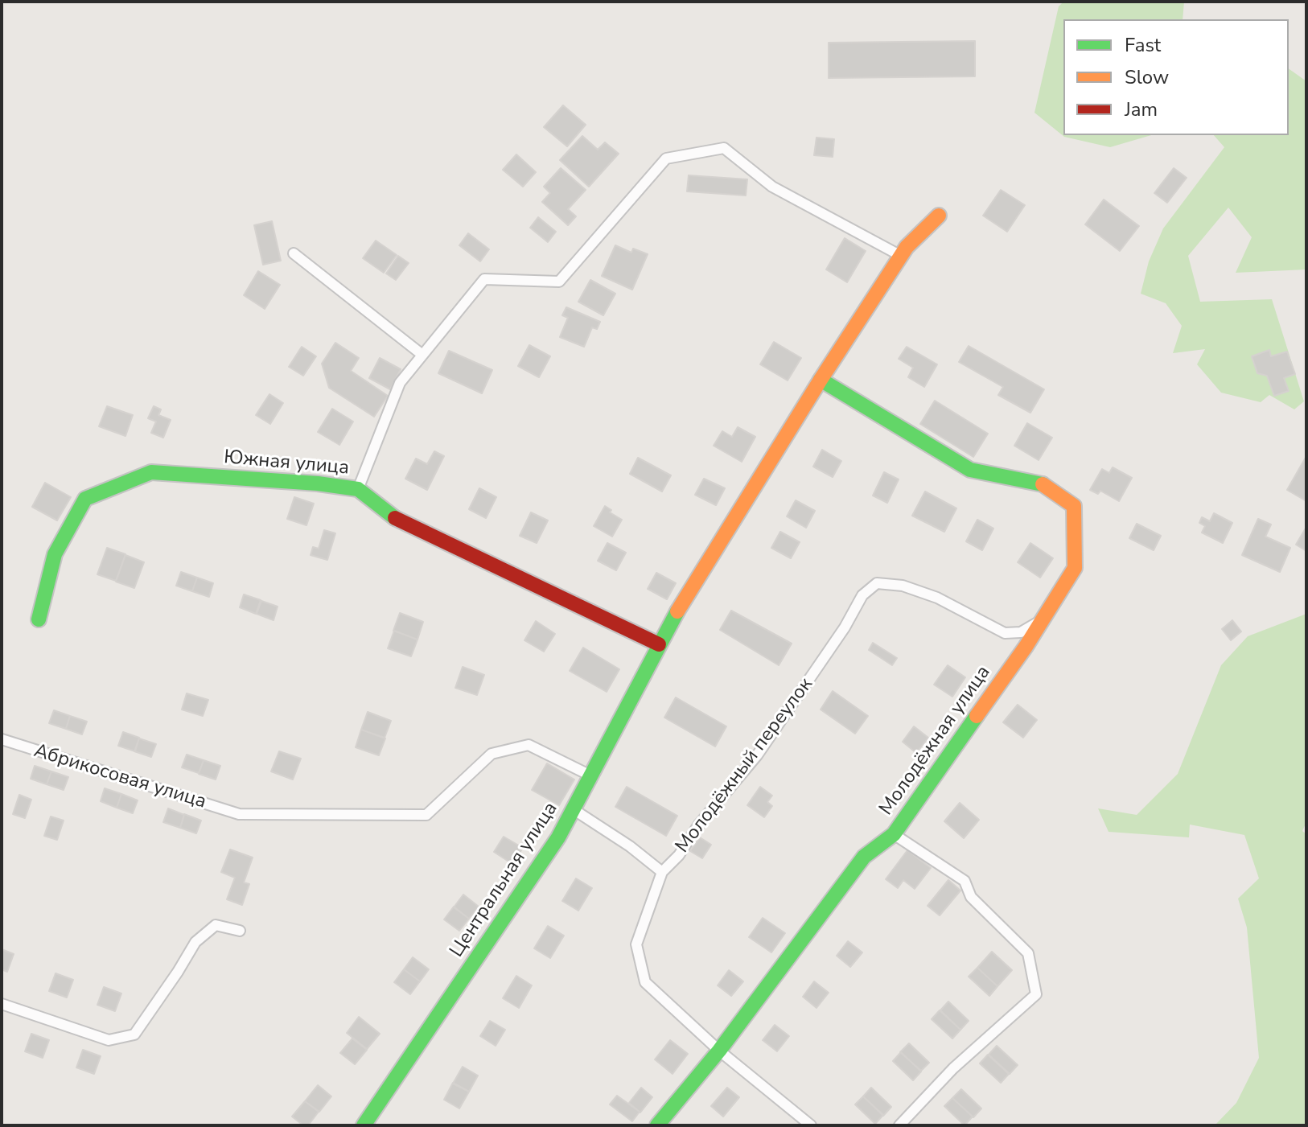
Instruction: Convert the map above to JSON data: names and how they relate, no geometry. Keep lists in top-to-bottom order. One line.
{"streets":{"street":["Южная улица","Молодёжная улица","Молодёжный переулок","Абрикосовая улица","Центральная улица"]},"crossings":[["Южная улица","Центральная улица"],["Молодёжная улица","Молодёжный переулок"],["Молодёжная улица","Центральная улица"],["Абрикосовая улица","Центральная улица"]],"legend":["Fast","Slow","Jam"]}
